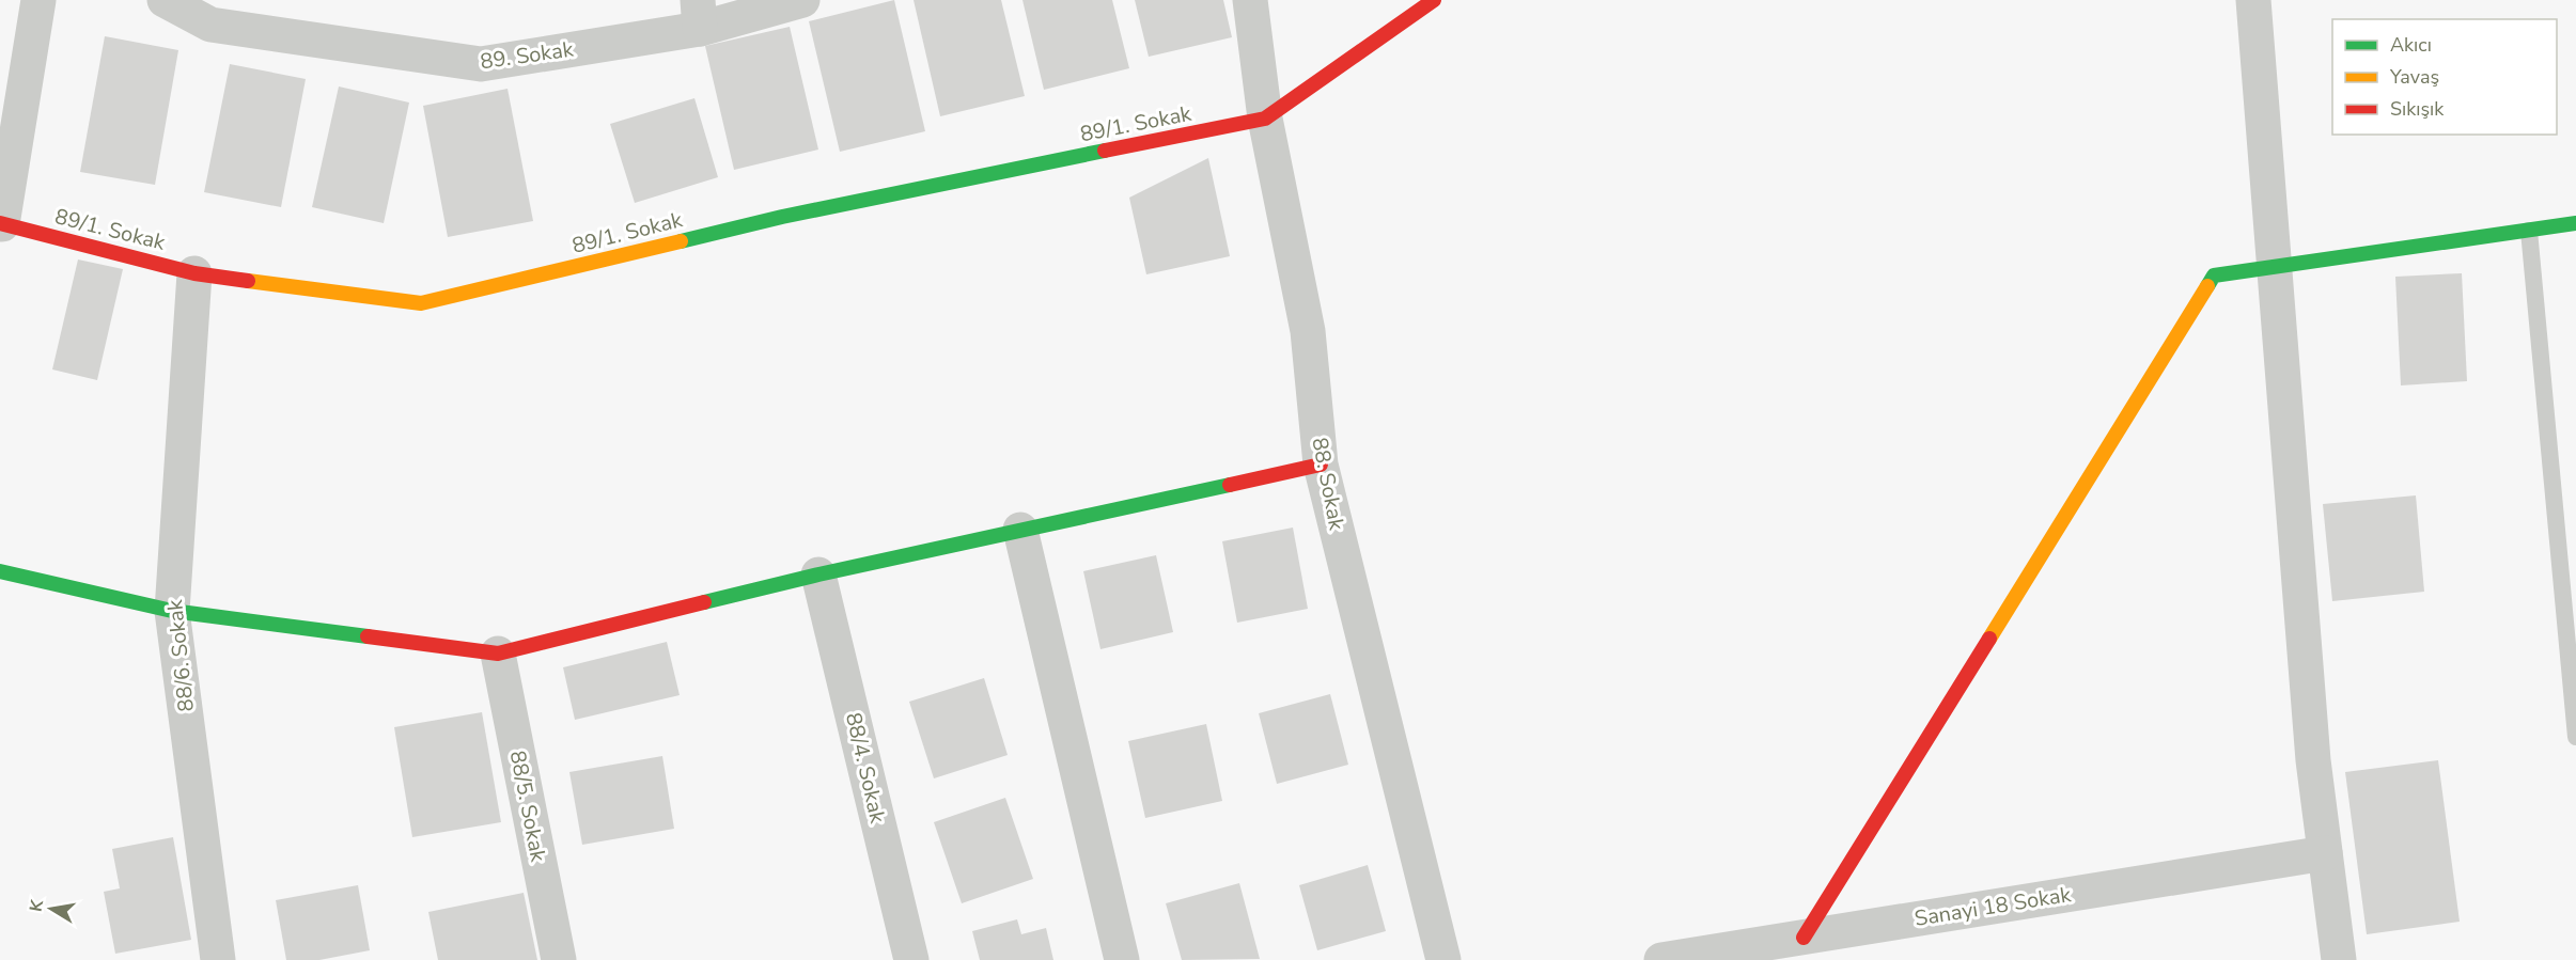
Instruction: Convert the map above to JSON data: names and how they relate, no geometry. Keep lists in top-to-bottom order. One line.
{"streets":{"street":["89. Sokak","89/1. Sokak","88. Sokak","88/6. Sokak","88/4. Sokak","88/5. Sokak","Sanayi 18 Sokak"]},"crossings":[["89/1. Sokak","88. Sokak"],["89/1. Sokak","88/6. Sokak"]],"legend":["Akıcı","Yavaş","Sıkışık"],"north":"left"}
